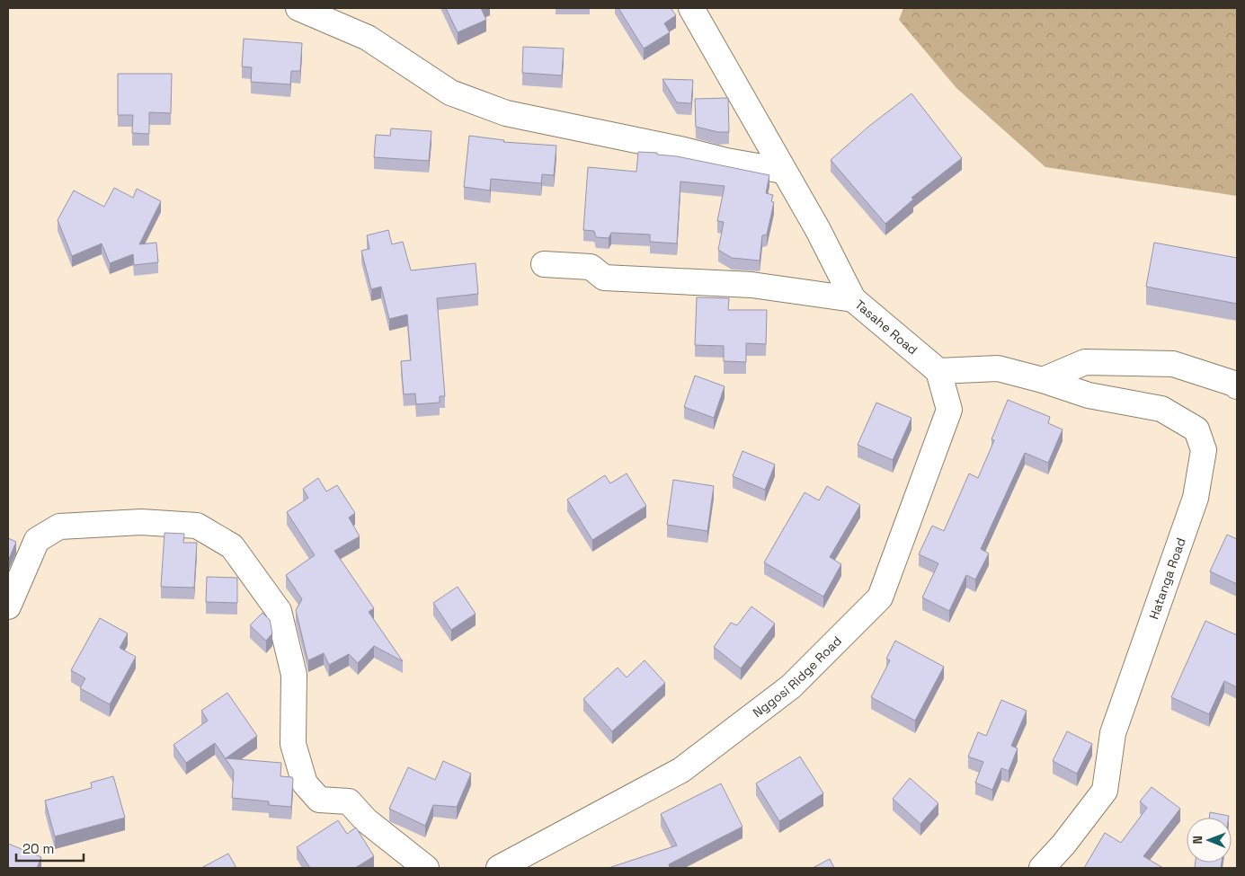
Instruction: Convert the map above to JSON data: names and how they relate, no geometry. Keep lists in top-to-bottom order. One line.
{"streets":{"street":["Tasahe Road","Hatanga Road","Nggosi Ridge Road"]},"crossings":[["Tasahe Road","Nggosi Ridge Road"]],"scale_bar":"20 m","north":"left"}
